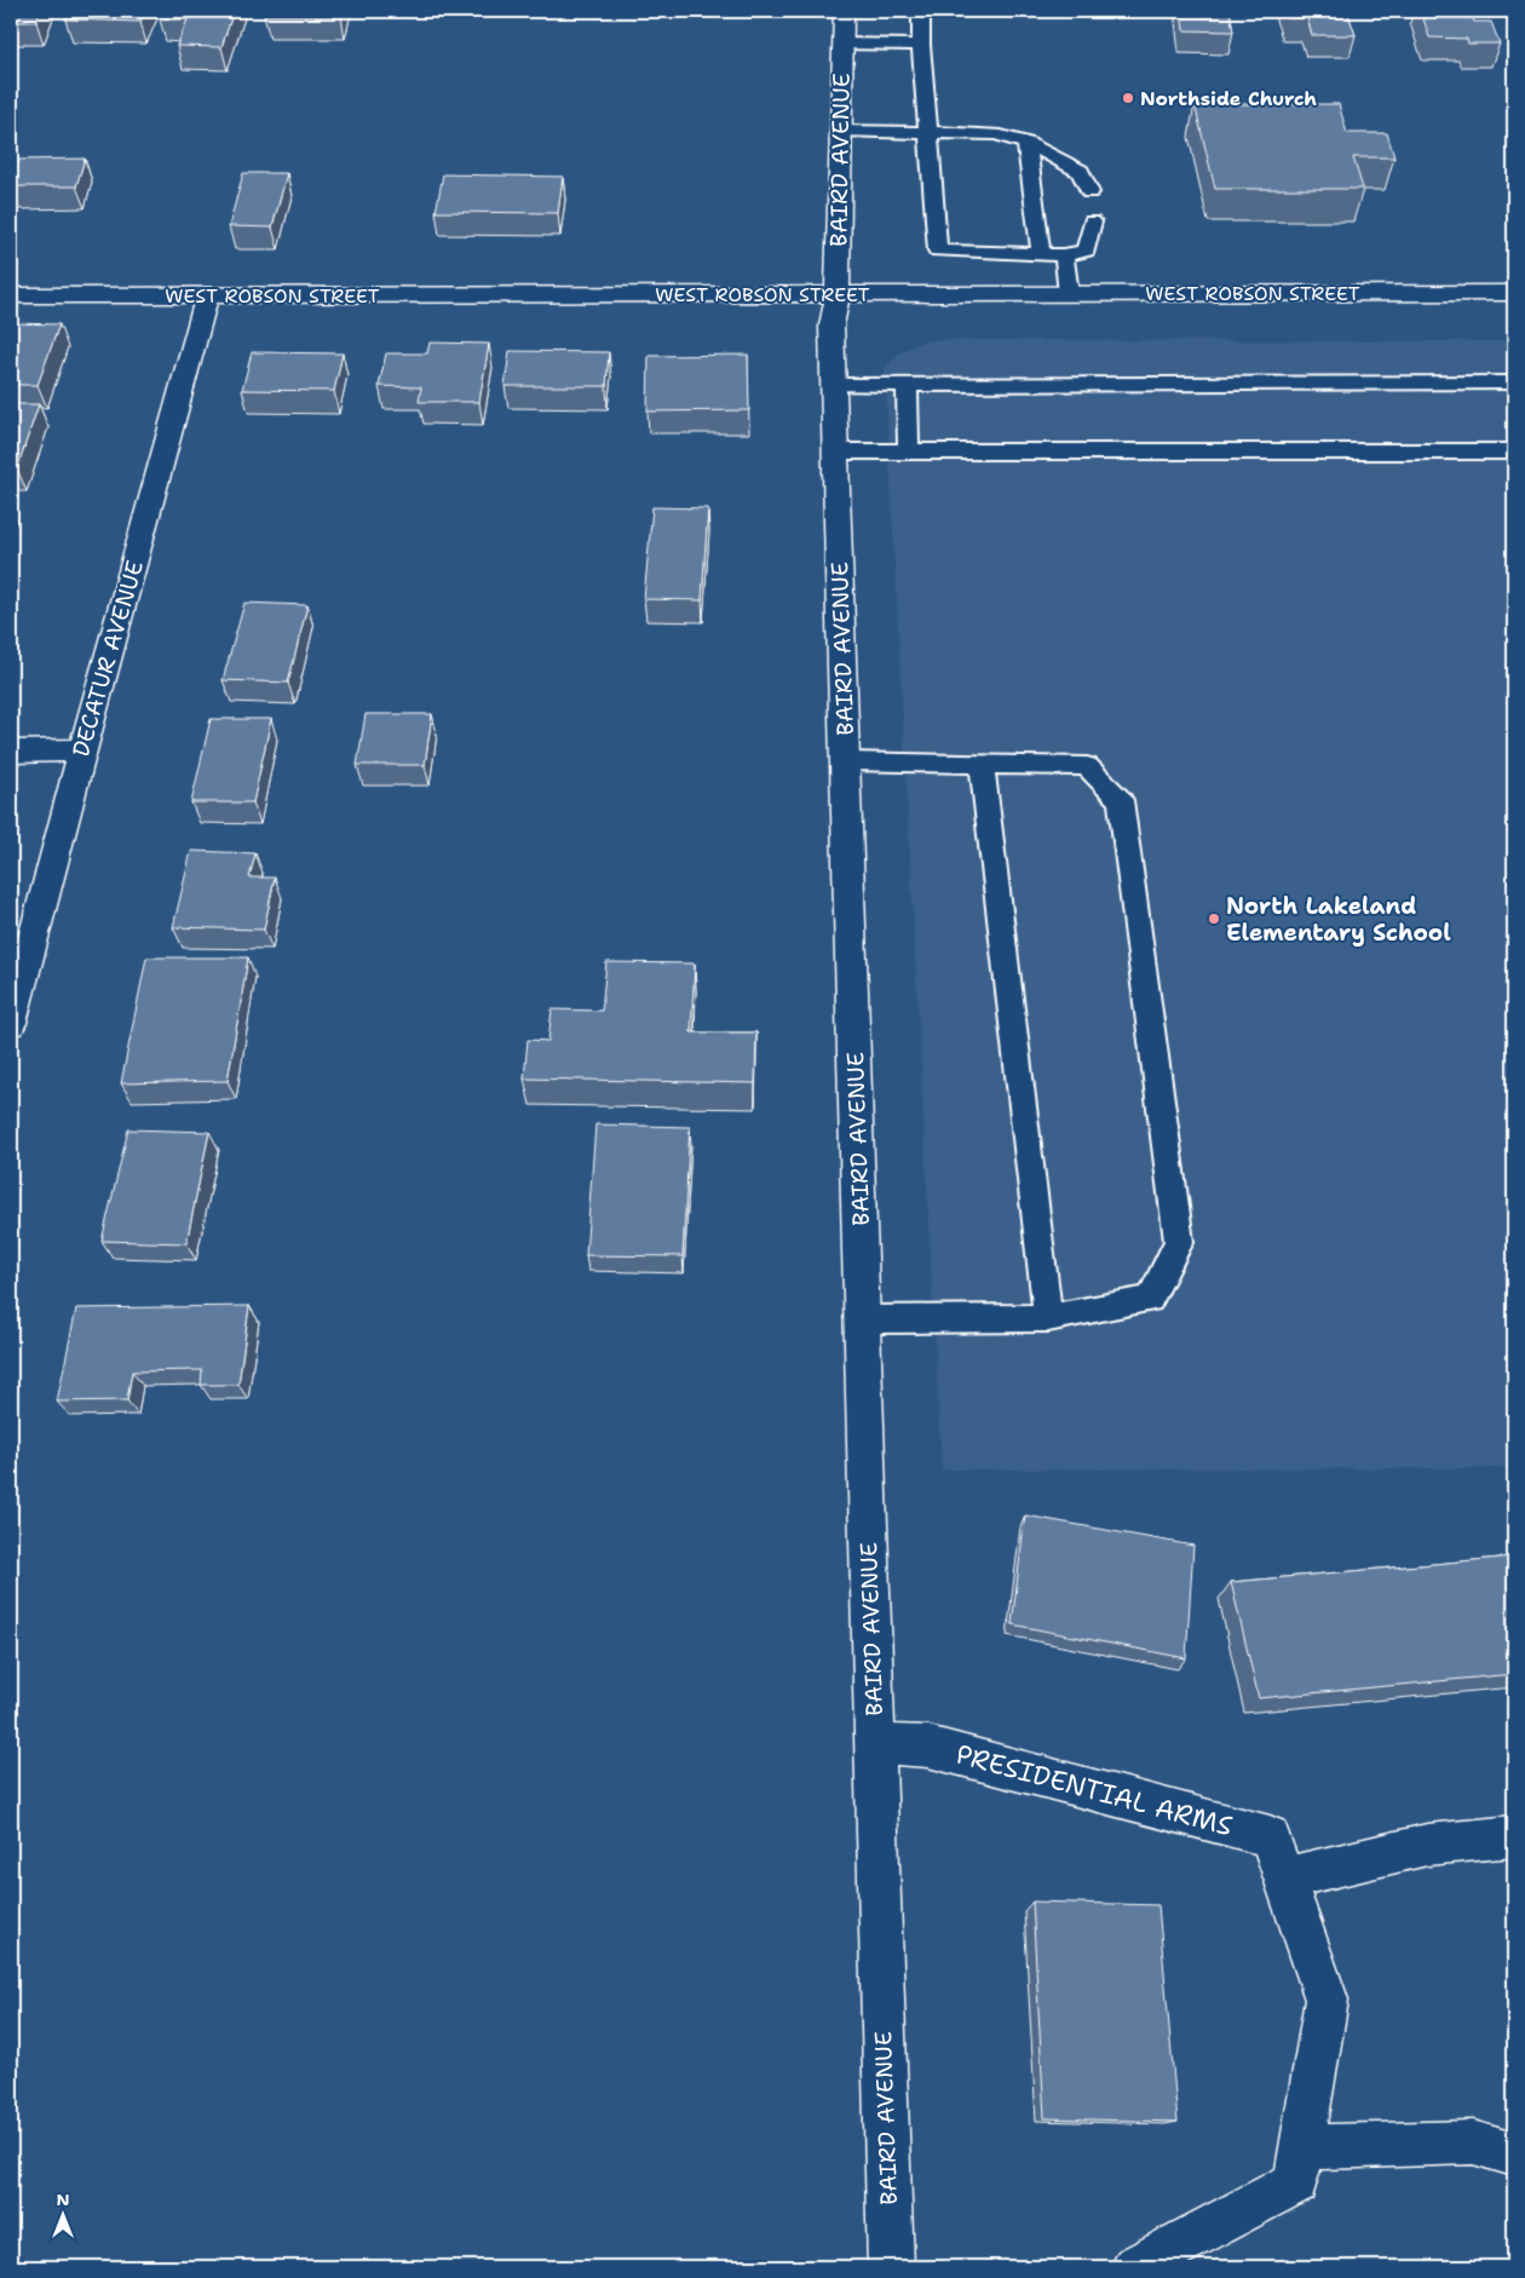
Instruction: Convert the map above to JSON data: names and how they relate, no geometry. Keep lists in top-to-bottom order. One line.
{"streets":{"street":["BAIRD AVENUE","WEST ROBSON STREET","DECATUR AVENUE","PRESIDENTIAL ARMS"]},"crossings":[["BAIRD AVENUE","WEST ROBSON STREET"],["BAIRD AVENUE","PRESIDENTIAL ARMS"],["WEST ROBSON STREET","DECATUR AVENUE"]],"places":["Northside Church","North Lakeland Elementary School"],"north":"top"}
